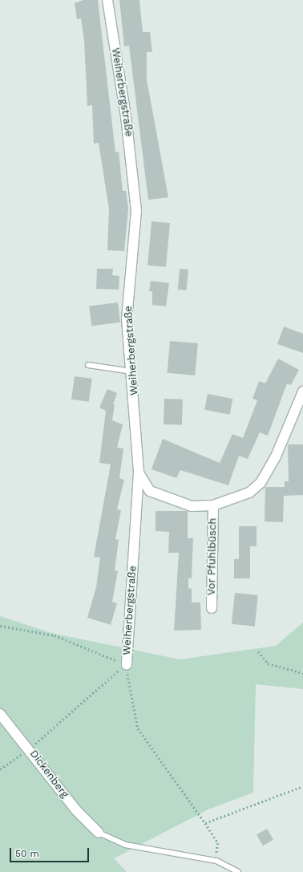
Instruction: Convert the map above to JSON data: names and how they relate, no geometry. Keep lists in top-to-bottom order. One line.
{"streets":{"street":["Weiherbergstraße","Vor Pfuhlbüsch","Dickenberg"]},"scale_bar":"50 m"}
